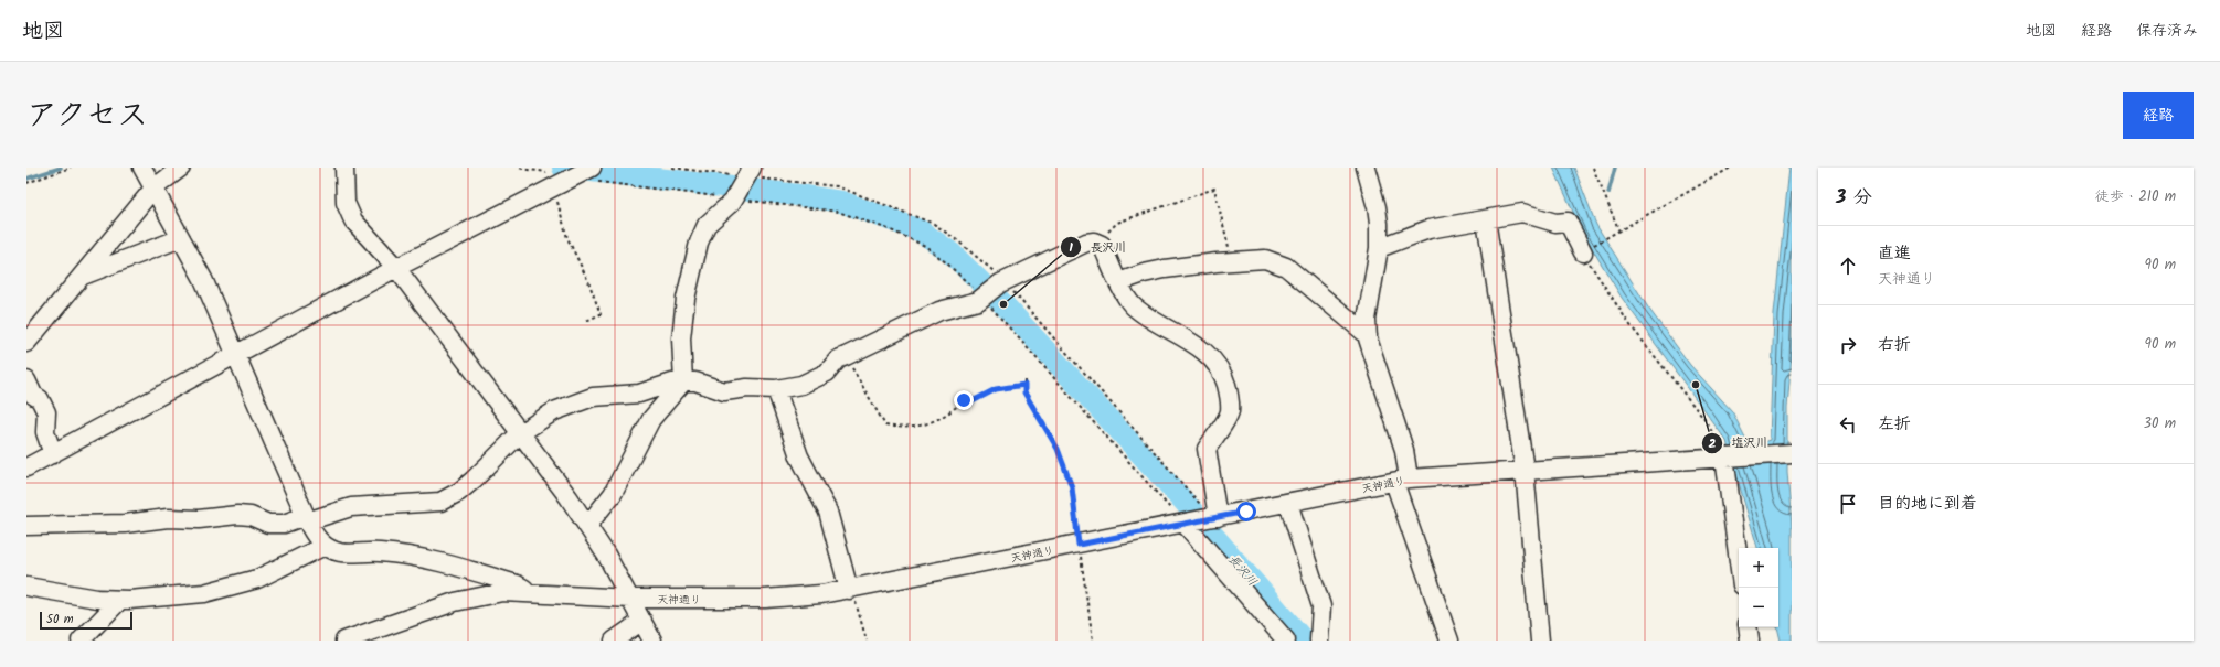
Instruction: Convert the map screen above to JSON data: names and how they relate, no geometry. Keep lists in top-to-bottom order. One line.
{"streets":{"street":["天神通り"]},"water":["長沢川"],"places":["長沢川","塩沢川"],"scale_bar":"50 m","page":{"header":"地図","nav":["地図","経路","保存済み"],"title":"アクセス","buttons":"経路","heading":["3 分","徒歩 · 210 m"],"list":[["直進","天神通り","90 m"],["右折","90 m"],["左折","30 m"],"目的地に到着"],"map_buttons":["+","−"],"scale":"50 m"}}
